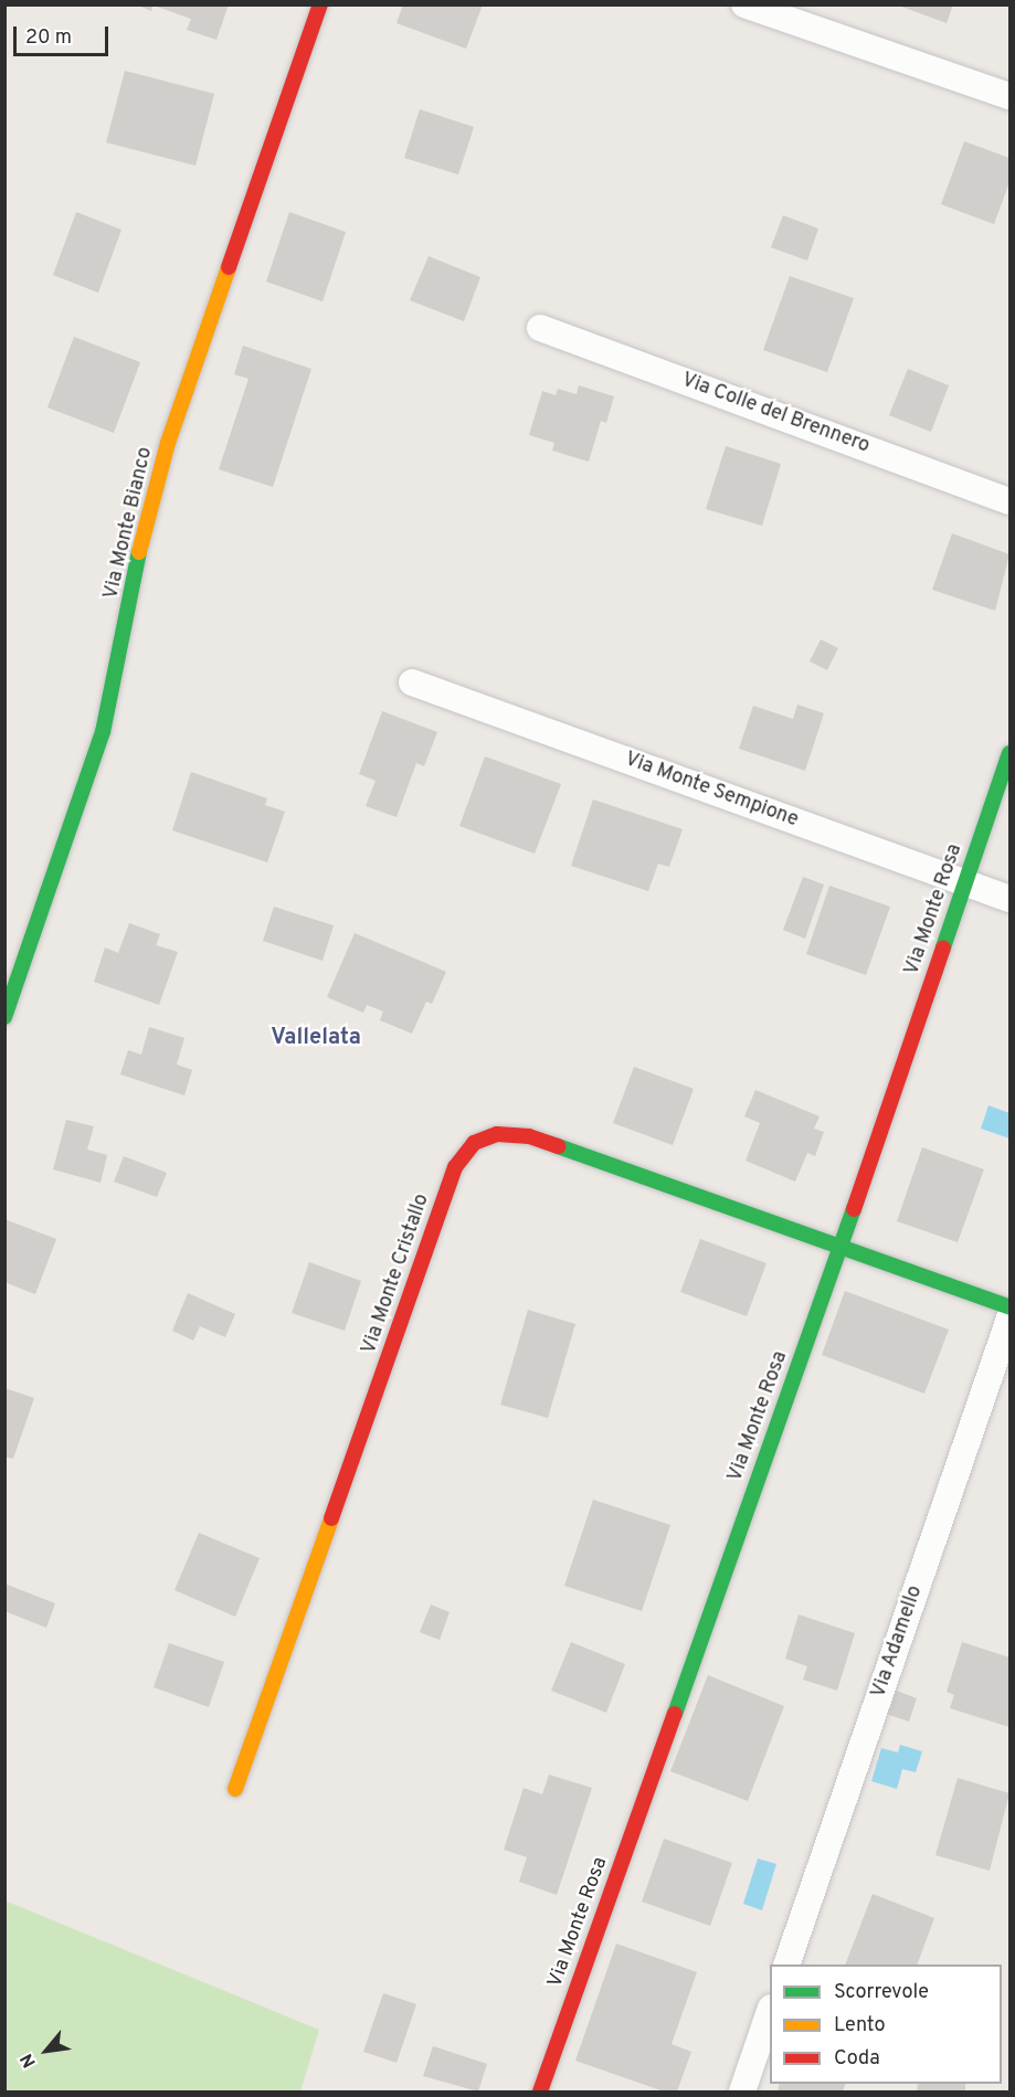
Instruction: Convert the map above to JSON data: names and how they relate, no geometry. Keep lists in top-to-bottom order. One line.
{"streets":{"street":["Via Colle del Brennero","Via Monte Bianco","Via Monte Sempione","Via Monte Rosa","Via Monte Cristallo","Via Adamello"]},"crossings":[["Via Monte Sempione","Via Monte Rosa"],["Via Monte Rosa","Via Monte Cristallo"]],"districts":["Vallelata"],"legend":["Scorrevole","Lento","Coda"],"scale_bar":"20 m","north":"bottom left"}
